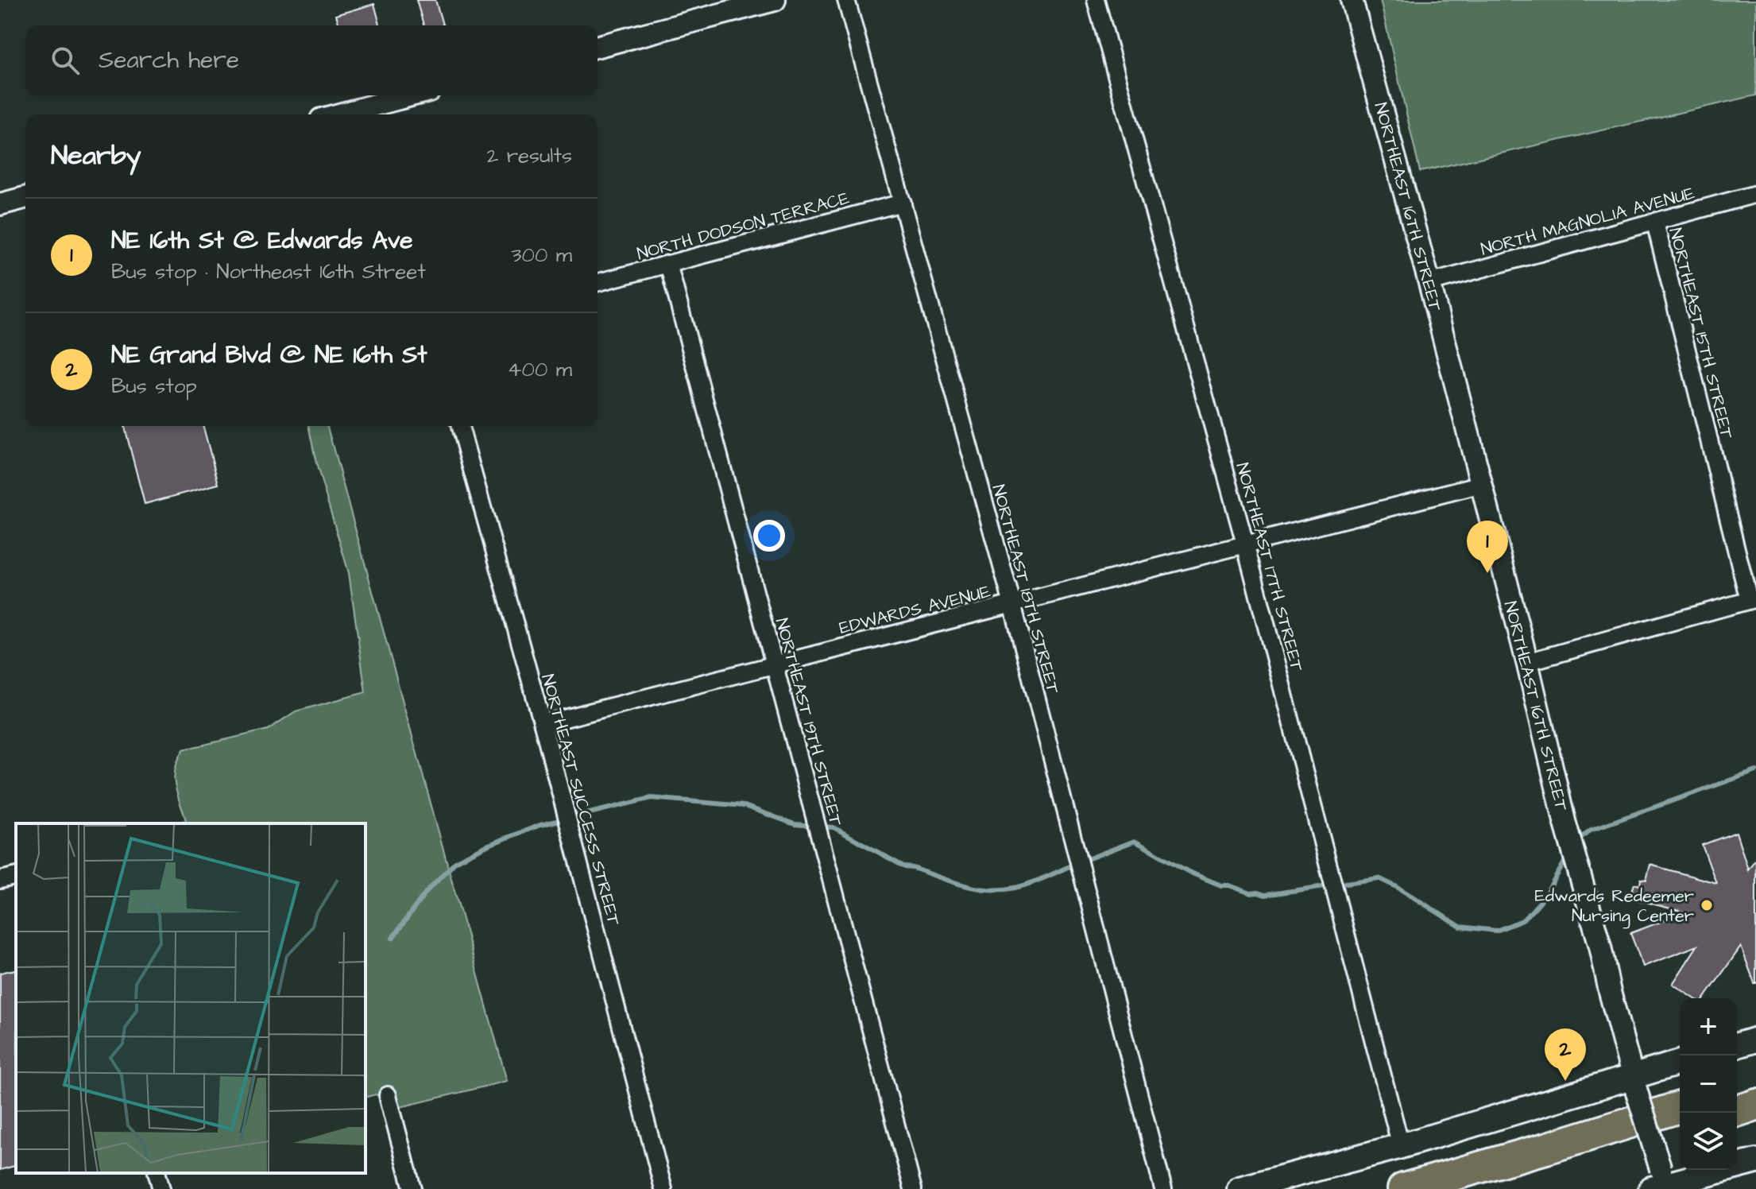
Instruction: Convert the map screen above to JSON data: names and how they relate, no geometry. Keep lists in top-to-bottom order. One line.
{"streets":{"street":["NORTHEAST 16TH STREET","NORTH MAGNOLIA AVENUE","NORTH DODSON TERRACE","NORTHEAST 15TH STREET","NORTHEAST 17TH STREET","NORTHEAST 18TH STREET","EDWARDS AVENUE","NORTHEAST 19TH STREET","NORTHEAST SUCCESS STREET"]},"crossings":[["NORTHEAST 16TH STREET","NORTH MAGNOLIA AVENUE"],["NORTHEAST 16TH STREET","EDWARDS AVENUE"],["NORTH MAGNOLIA AVENUE","NORTHEAST 15TH STREET"],["NORTH DODSON TERRACE","NORTHEAST 18TH STREET"],["NORTH DODSON TERRACE","NORTHEAST 19TH STREET"],["NORTHEAST 17TH STREET","EDWARDS AVENUE"],["NORTHEAST 18TH STREET","EDWARDS AVENUE"],["EDWARDS AVENUE","NORTHEAST 19TH STREET"],["EDWARDS AVENUE","NORTHEAST SUCCESS STREET"]],"places":["Edwards Redeemer Nursing Center"],"page":{"search":"Search here","heading":["Nearby","2 results"],"list":[{"mark":"1","name":"NE 16th St @ Edwards Ave","note":"Bus stop · Northeast 16th Street","value":"300 m"},{"mark":"2","name":"NE Grand Blvd @ NE 16th St","note":"Bus stop","value":"400 m"}],"pins":["1","2"],"map_buttons":["+","−"]}}
